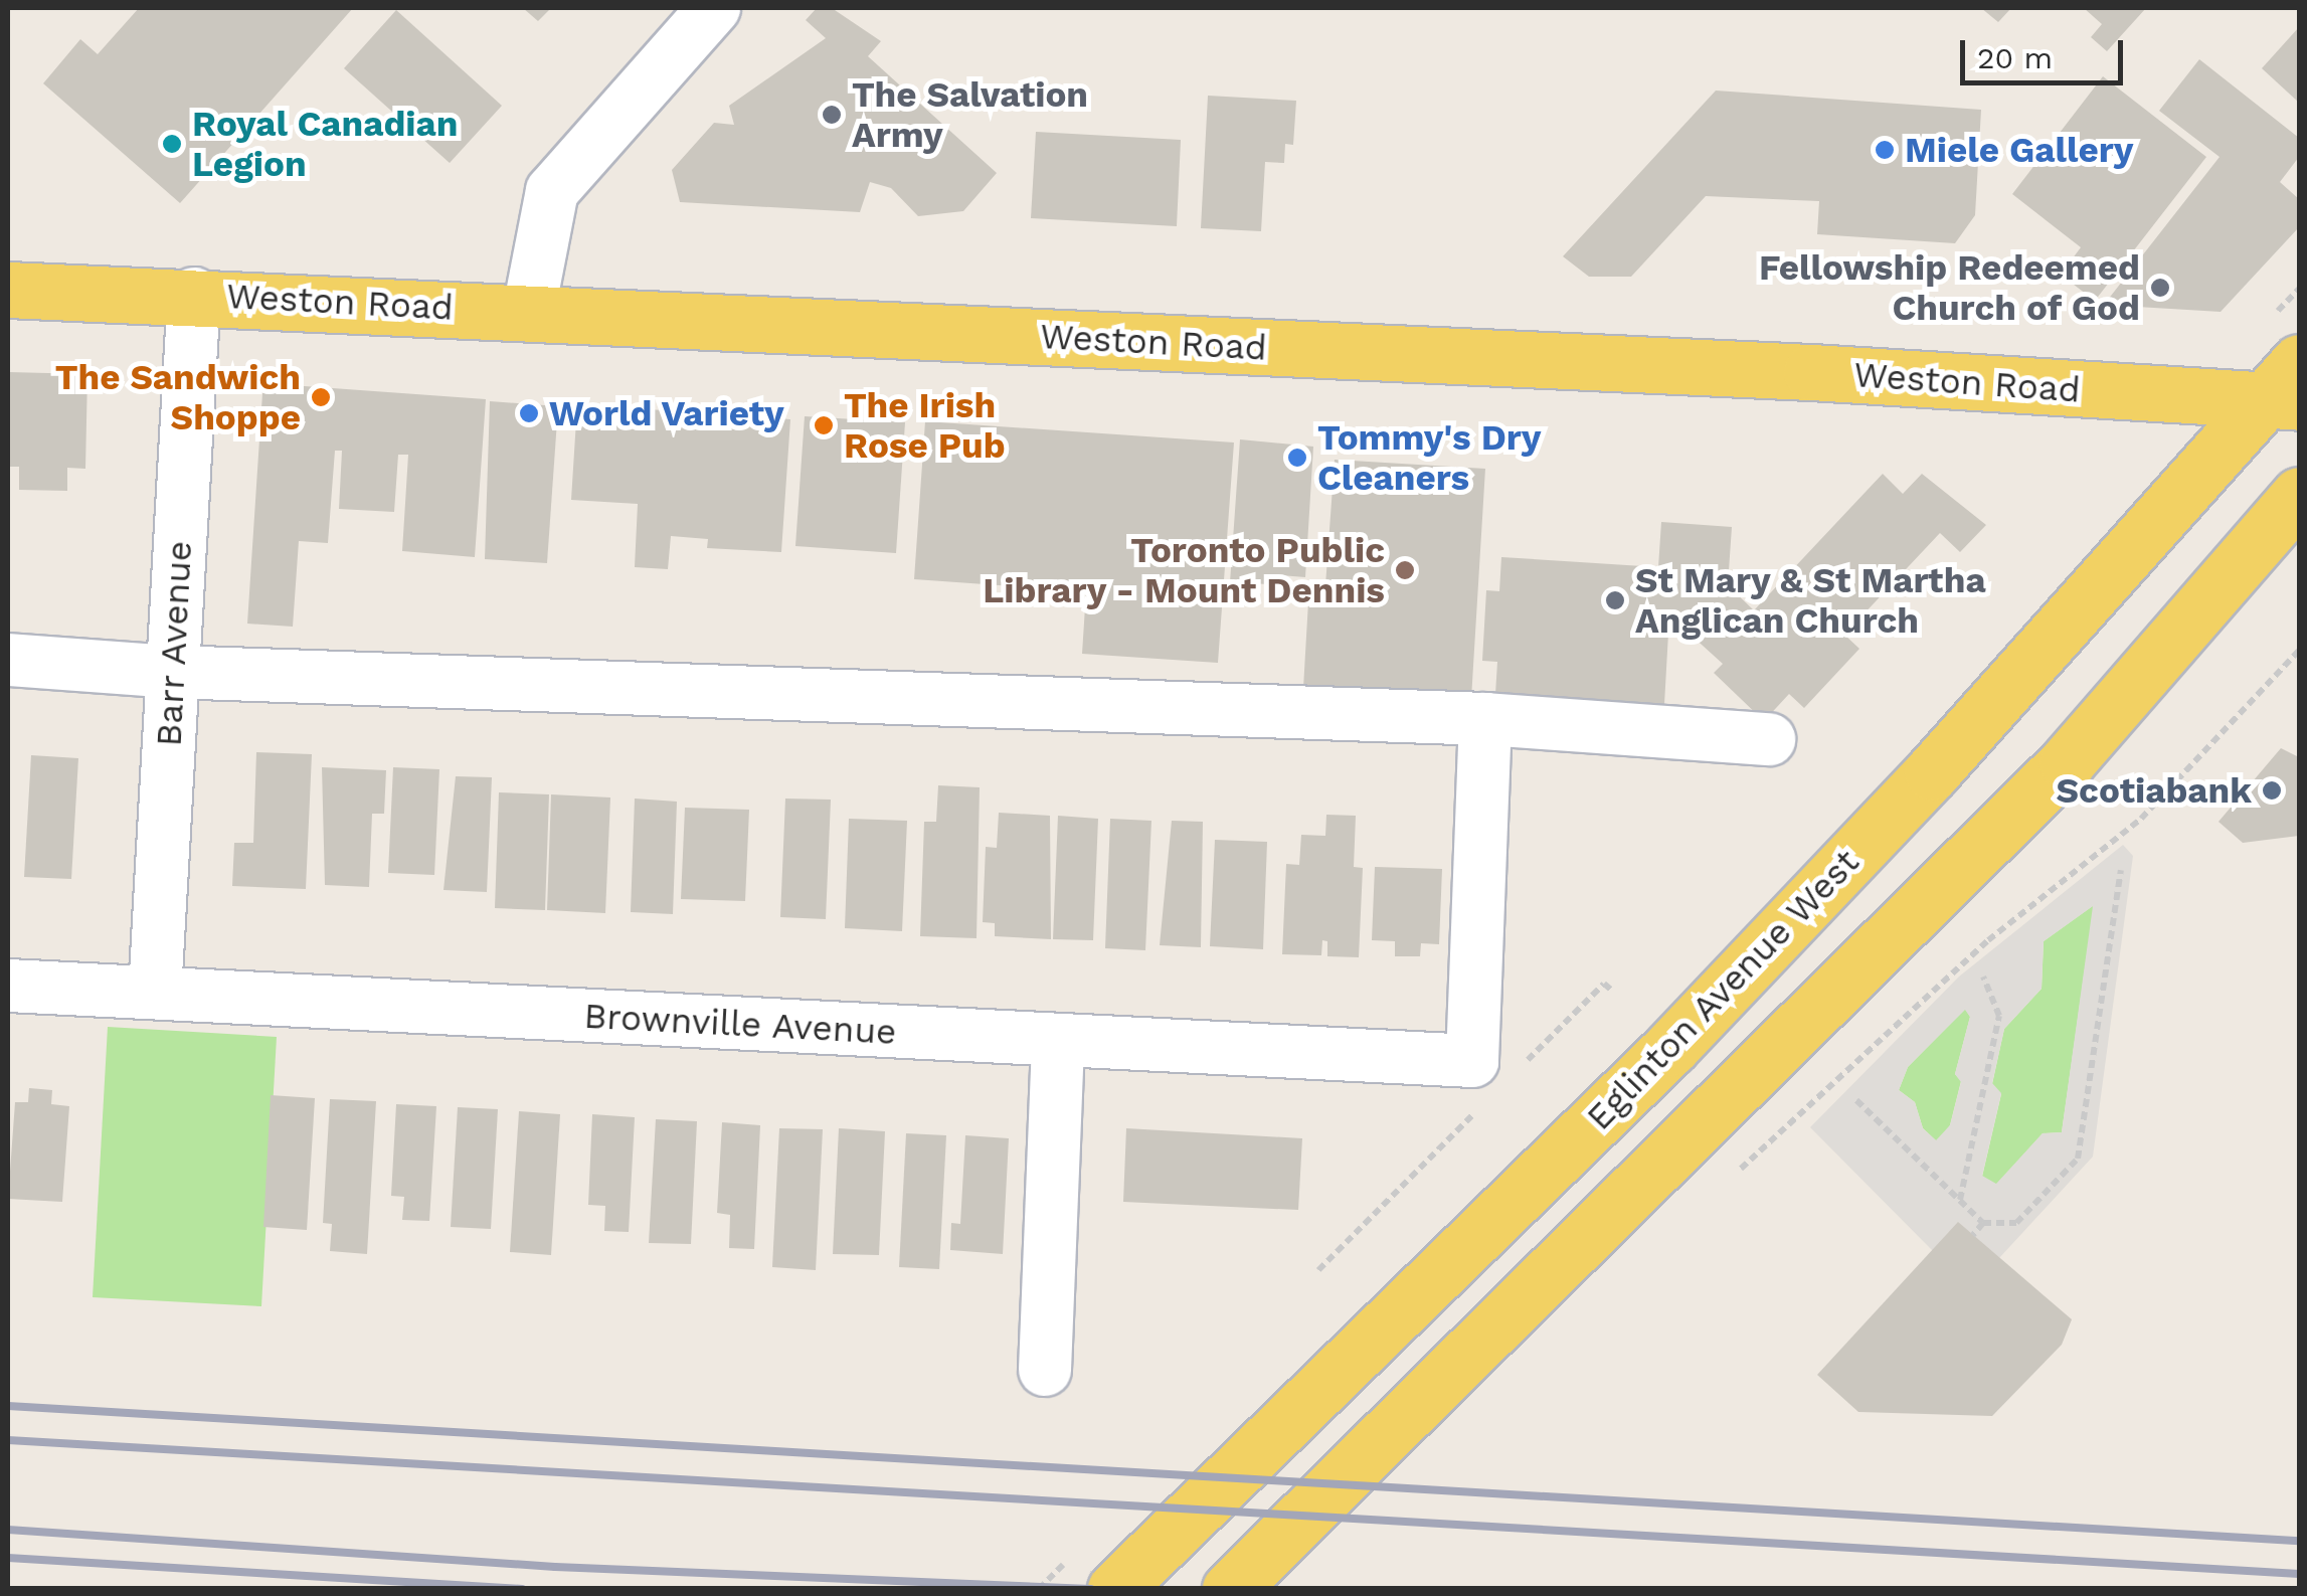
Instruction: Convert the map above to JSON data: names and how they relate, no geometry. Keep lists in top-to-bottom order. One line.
{"streets":{"main road":["Weston Road","Eglinton Avenue West"],"street":["Barr Avenue","Brownville Avenue"]},"crossings":[["Weston Road","Barr Avenue"],["Weston Road","Eglinton Avenue West"],["Barr Avenue","Brownville Avenue"]],"places":["The Salvation Army","Royal Canadian Legion","Miele Gallery","Fellowship Redeemed Church of God","The Sandwich Shoppe","World Variety","The Irish Rose Pub","Tommy's Dry Cleaners","Toronto Public Library - Mount Dennis","St Mary & St Martha Anglican Church","Scotiabank"],"scale_bar":"20 m"}
